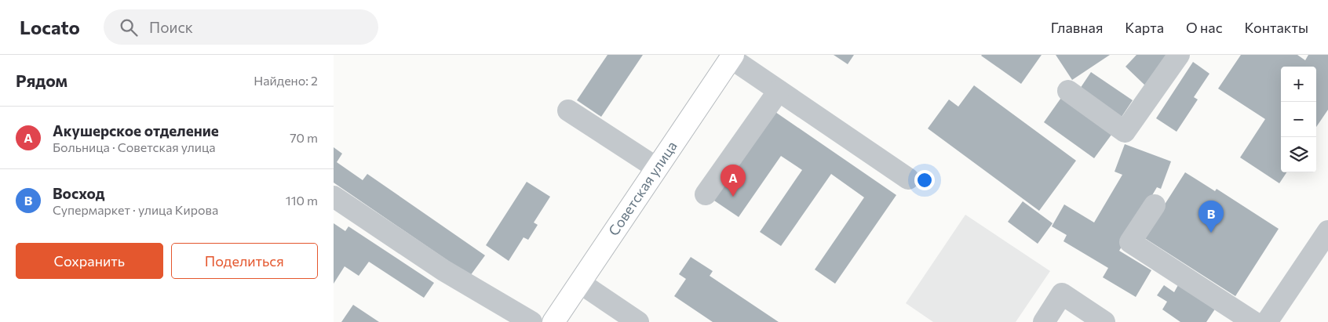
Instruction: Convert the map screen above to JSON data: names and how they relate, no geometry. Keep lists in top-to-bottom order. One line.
{"streets":{"main road":["Советская улица"]},"page":{"header":"Locato","search":"Поиск","nav":["Главная","Карта","О нас","Контакты"],"heading":["Рядом","Найдено: 2"],"map_buttons":["+","−"],"list":[{"mark":"A","name":"Акушерское отделение","note":"Больница · Советская улица","value":"70 m"},{"mark":"B","name":"Восход","note":"Супермаркет · улица Кирова","value":"110 m"}],"pins":["A","B"],"buttons":["Сохранить","Поделиться"]}}
